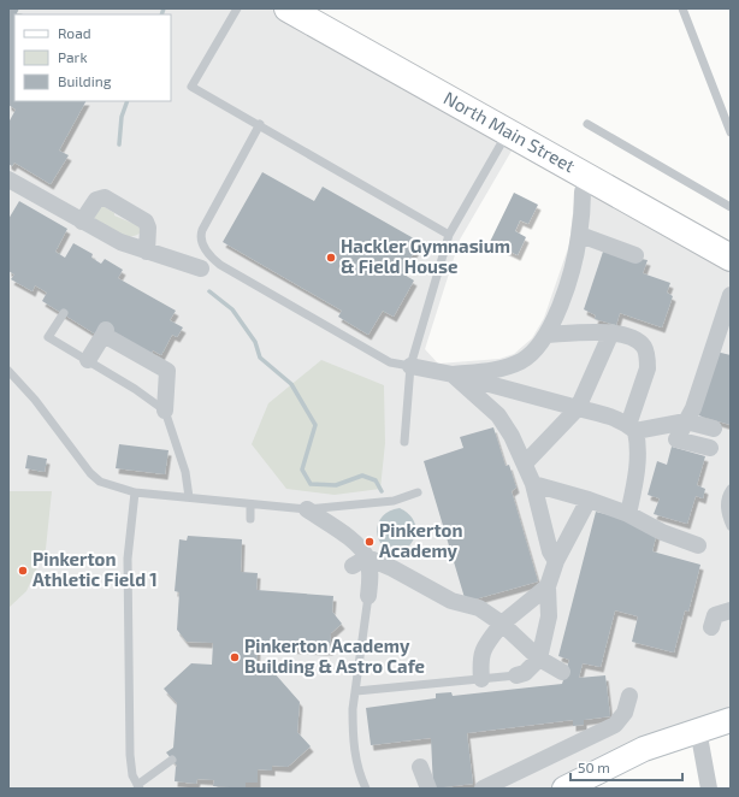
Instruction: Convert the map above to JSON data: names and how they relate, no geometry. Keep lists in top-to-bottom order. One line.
{"streets":{"main road":["North Main Street"]},"places":["Hackler Gymnasium & Field House","Pinkerton Academy","Pinkerton Athletic Field 1","Pinkerton Academy Building & Astro Cafe"],"legend":["Road","Park","Building"],"scale_bar":"50 m"}
